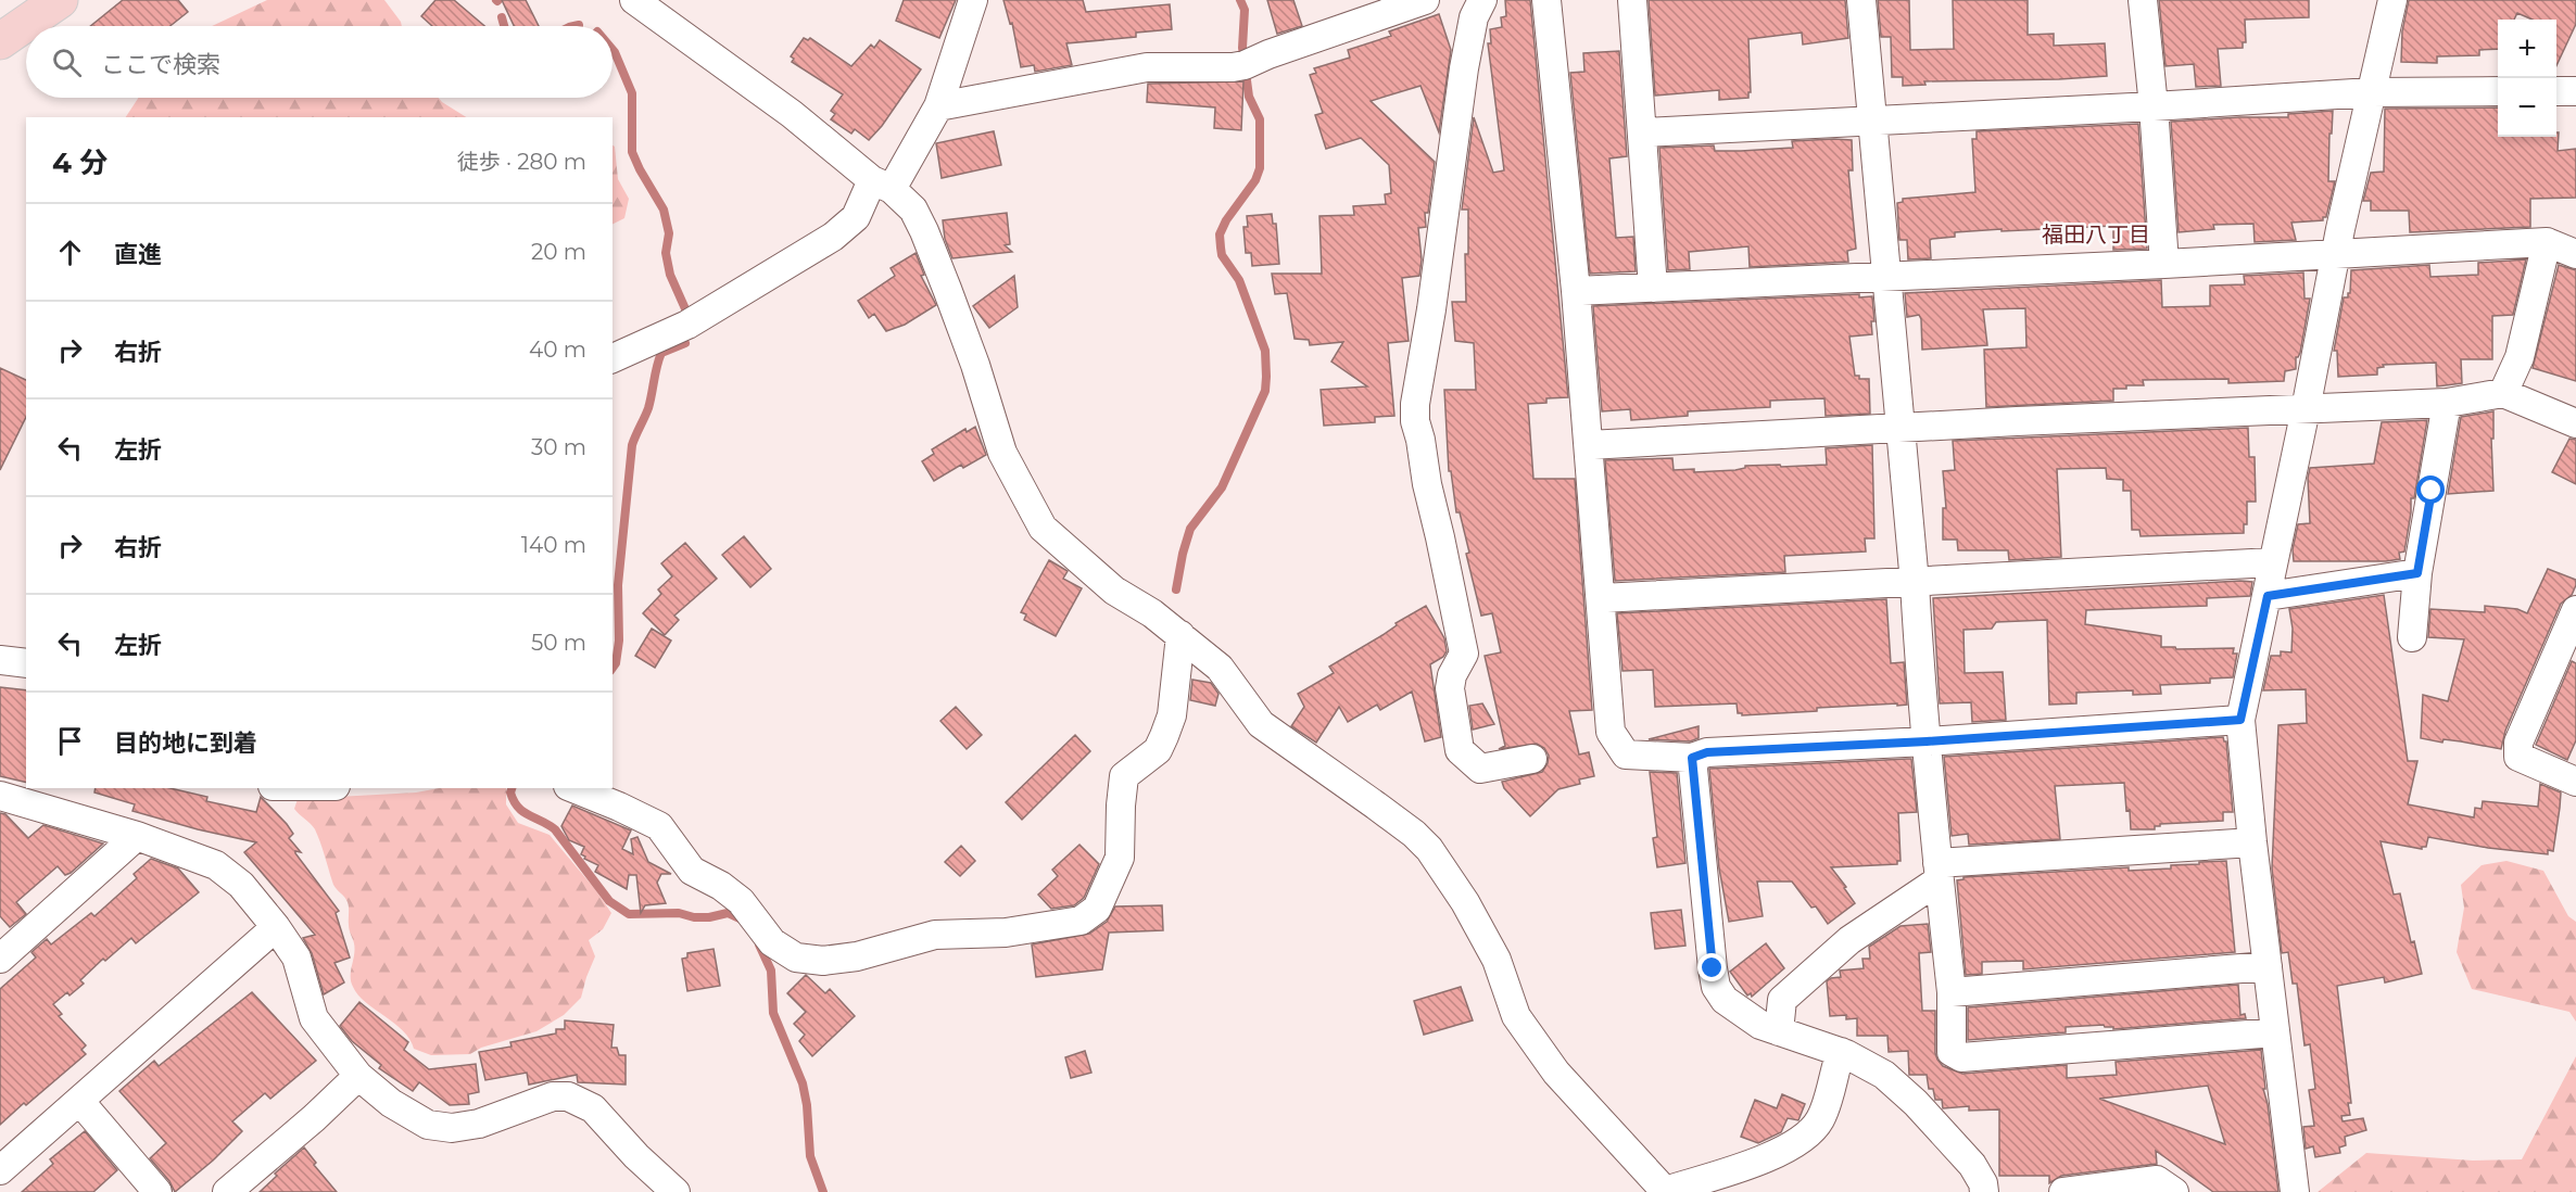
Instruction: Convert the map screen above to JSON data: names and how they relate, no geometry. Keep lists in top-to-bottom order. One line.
{"districts":["福田八丁目"],"page":{"map_buttons":["+","−"],"search":"ここで検索","heading":["4 分","徒歩 · 280 m"],"list":[["直進","20 m"],["右折","40 m"],["左折","30 m"],["右折","140 m"],["左折","50 m"],"目的地に到着"]}}
